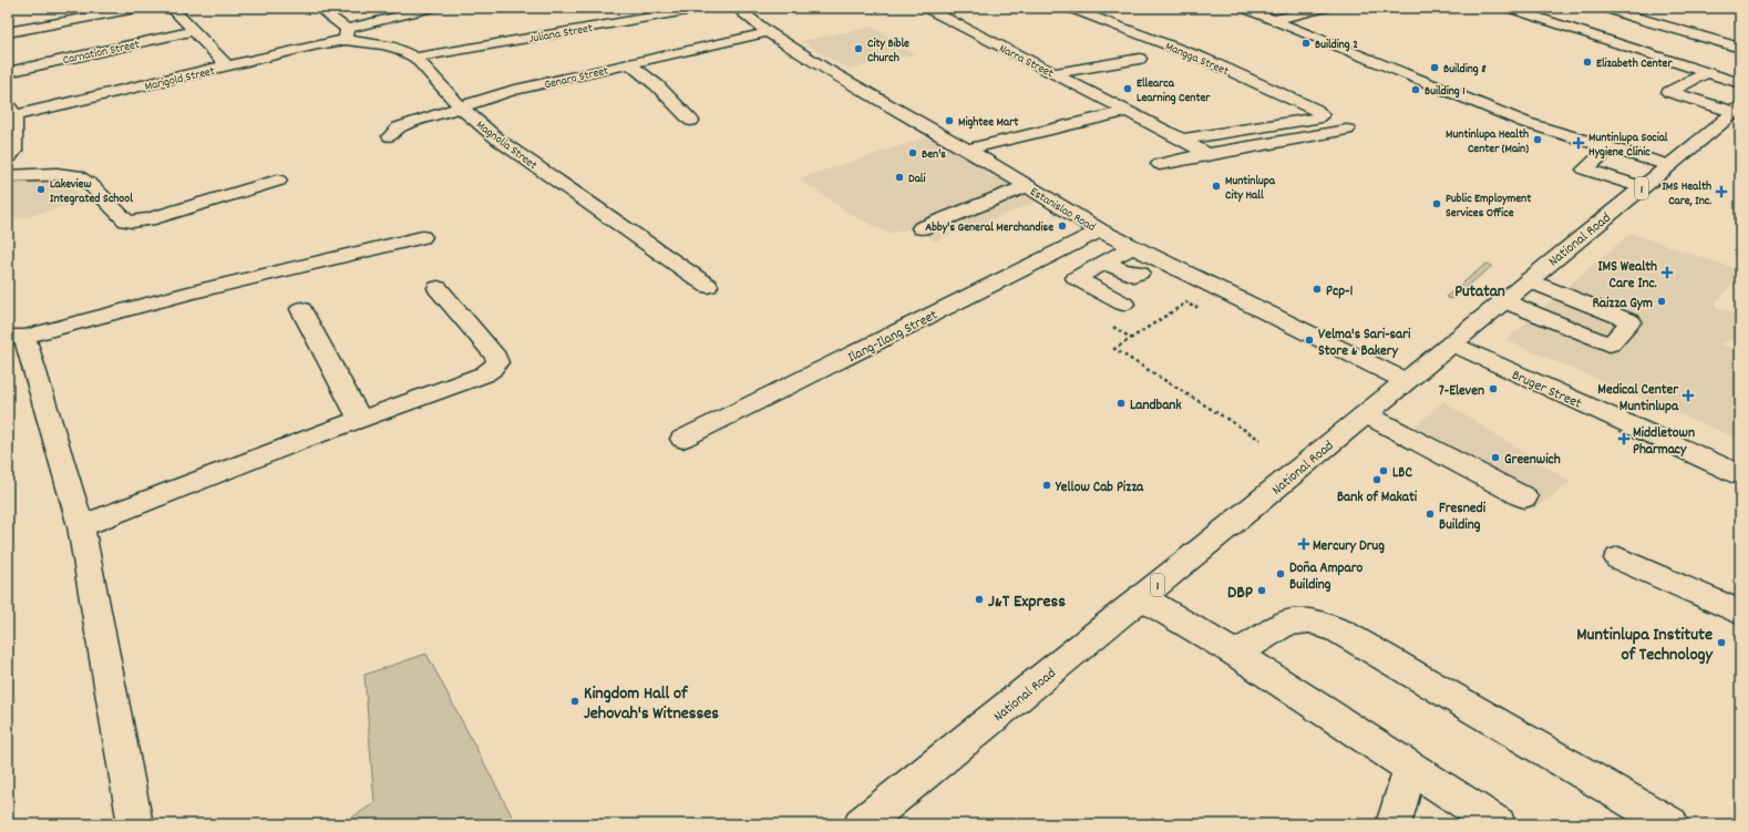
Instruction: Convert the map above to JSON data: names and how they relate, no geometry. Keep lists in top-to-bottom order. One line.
{"streets":{"main road":["Juliana Street","Carnation Street","Mangga Street","Narra Street","Genaro Street","Marigold Street","Magnolia Street","1","Estanislao Road","National Road","Ilang-Ilang Street","Bruger Street"]},"crossings":[["Juliana Street","Magnolia Street"],["Mangga Street","Narra Street"],["Genaro Street","Magnolia Street"],["Genaro Street","Estanislao Road"],["Marigold Street","Magnolia Street"],["Estanislao Road","National Road"],["Estanislao Road","Ilang-Ilang Street"],["National Road","Bruger Street"]],"districts":["Putatan"],"places":{"other":["Building 2","City Bible Church","Elizabeth Center","Building 8","Ellearca Learning Center","Building 1","Mightee Mart","Muntinlupa Health Center (Main)","Ben's","Dali","Muntinlupa City Hall","Lakeview Integrated School","Public Employment Services Office","Abby's General Merchandise","Pcp-1","Raizza Gym","Velma's Sari-sari Store & Bakery","7-Eleven","Landbank","Greenwich","LBC","Bank of Makati","Yellow Cab Pizza","Fresnedi Building","Doña Amparo Building","DBP","J&T Express","Muntinlupa Institute of Technology","Kingdom Hall of Jehovah's Witnesses"],"health":["Muntinlupa Social Hygiene Clinic","IMS Health Care, Inc.","IMS Wealth Care Inc.","Medical Center Muntinlupa","Middletown Pharmacy","Mercury Drug"]}}
